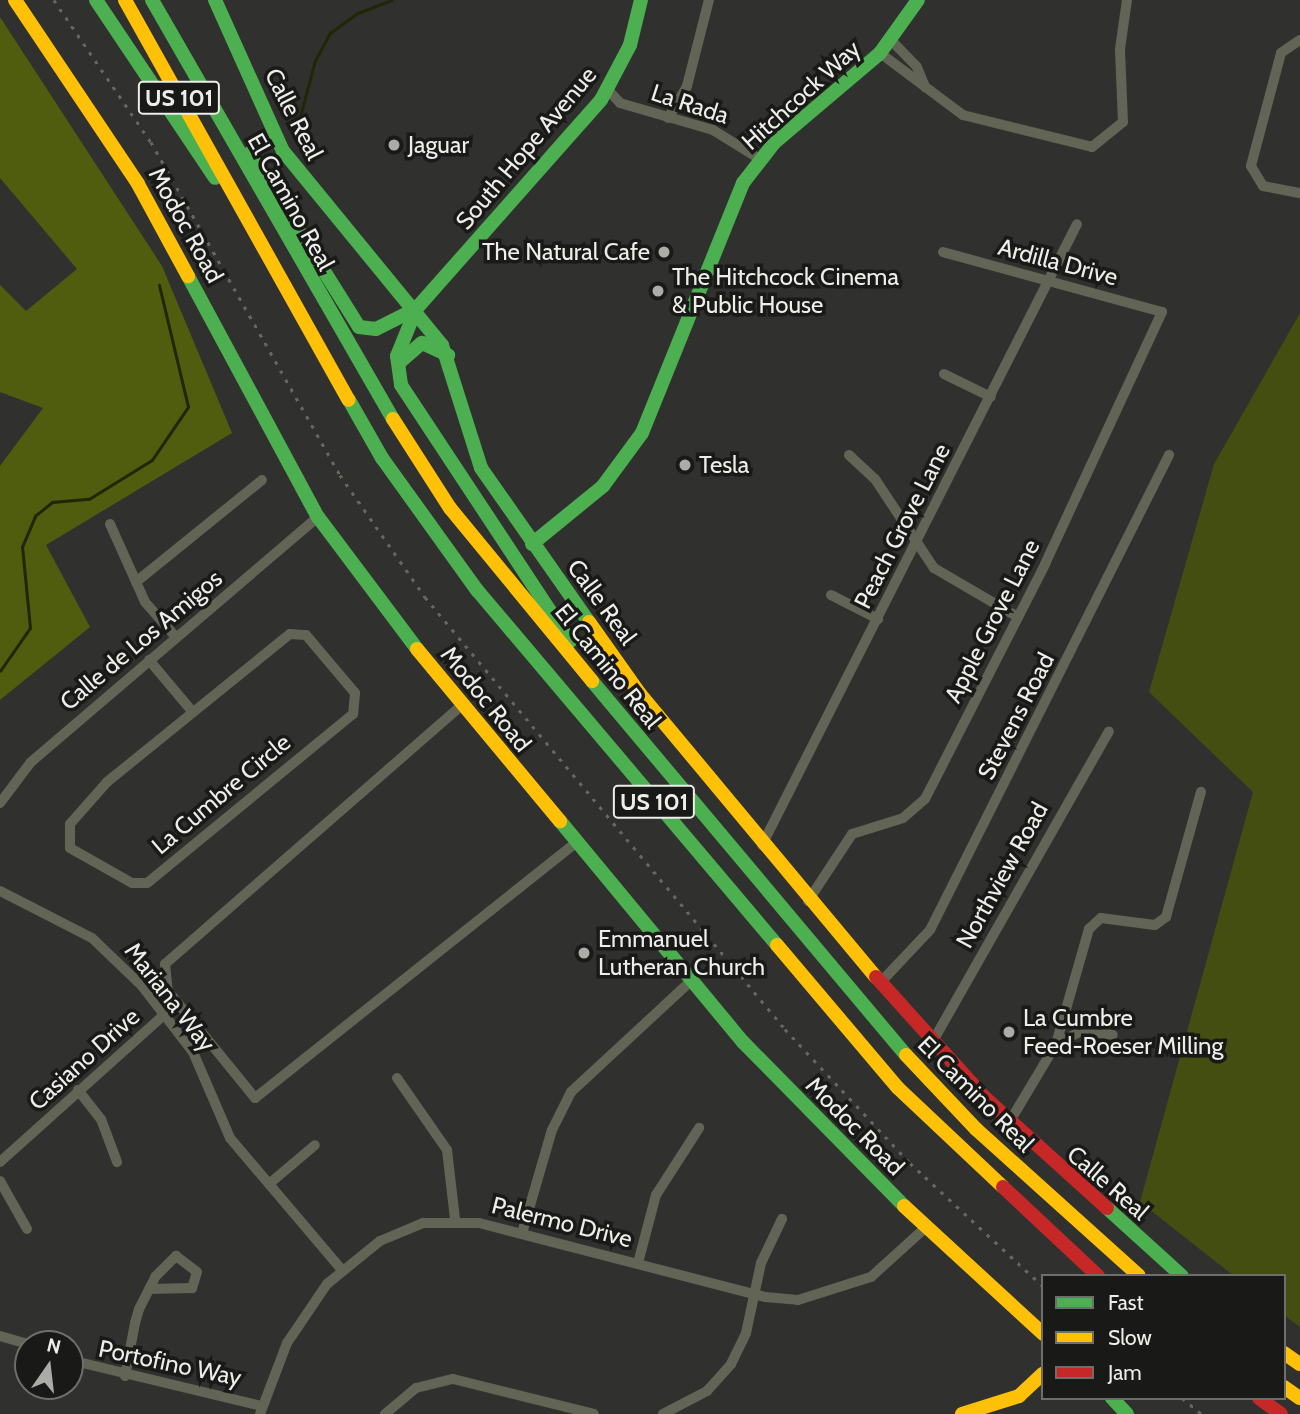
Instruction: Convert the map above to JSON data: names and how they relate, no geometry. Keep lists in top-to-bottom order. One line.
{"streets":{"main road":["Hitchcock Way","US 101","Calle Real","South Hope Avenue","El Camino Real","Modoc Road"],"street":["La Rada","Ardilla Drive","Peach Grove Lane","Apple Grove Lane","Calle de Los Amigos","Stevens Road","La Cumbre Circle","Northview Road","Mariana Way","Casiano Drive","Palermo Drive","Portofino Way"]},"crossings":[["Hitchcock Way","La Rada"],["Hitchcock Way","Calle Real"],["La Rada","South Hope Avenue"],["Calle Real","South Hope Avenue"],["Calle Real","Peach Grove Lane"],["Calle Real","Apple Grove Lane"],["Calle Real","Stevens Road"],["Calle Real","Northview Road"],["Modoc Road","Calle de Los Amigos"],["Modoc Road","Palermo Drive"],["Ardilla Drive","Peach Grove Lane"],["Ardilla Drive","Apple Grove Lane"],["Mariana Way","Casiano Drive"],["Mariana Way","Palermo Drive"],["Palermo Drive","Portofino Way"]],"places":["Jaguar","The Natural Cafe","The Hitchcock Cinema & Public House","Tesla","Emmanuel Lutheran Church","La Cumbre Feed-Roeser Milling"],"legend":["Fast","Slow","Jam"],"north":"top"}
